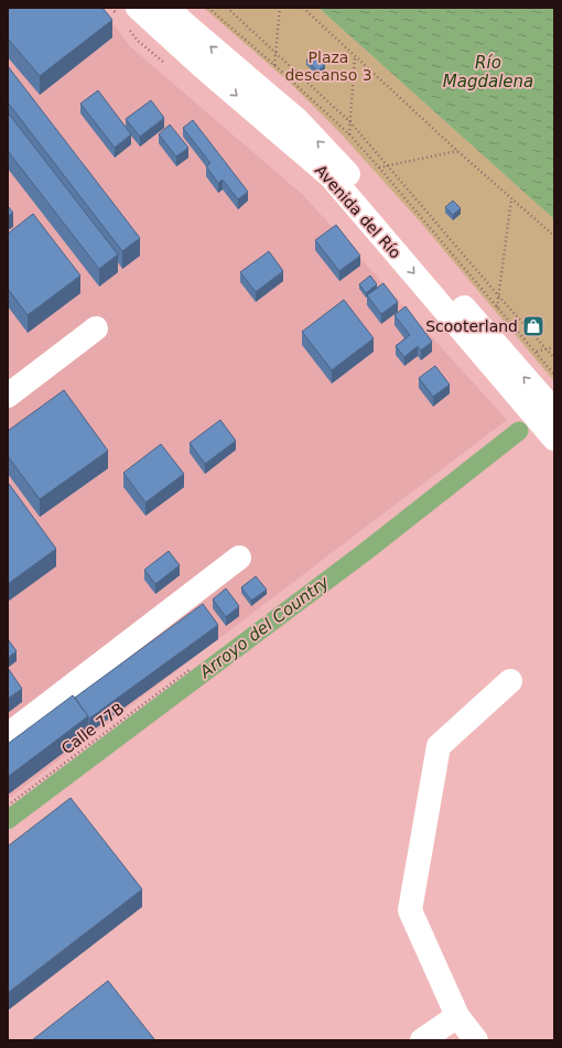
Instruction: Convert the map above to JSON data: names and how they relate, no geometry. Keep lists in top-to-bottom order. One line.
{"streets":{"main road":["Avenida del Río"],"path":["Calle 77B"]},"water":["Río Magdalena","Arroyo del Country"],"parks":["Plaza descanso 3"],"places":{"shop":["Scooterland"]}}
